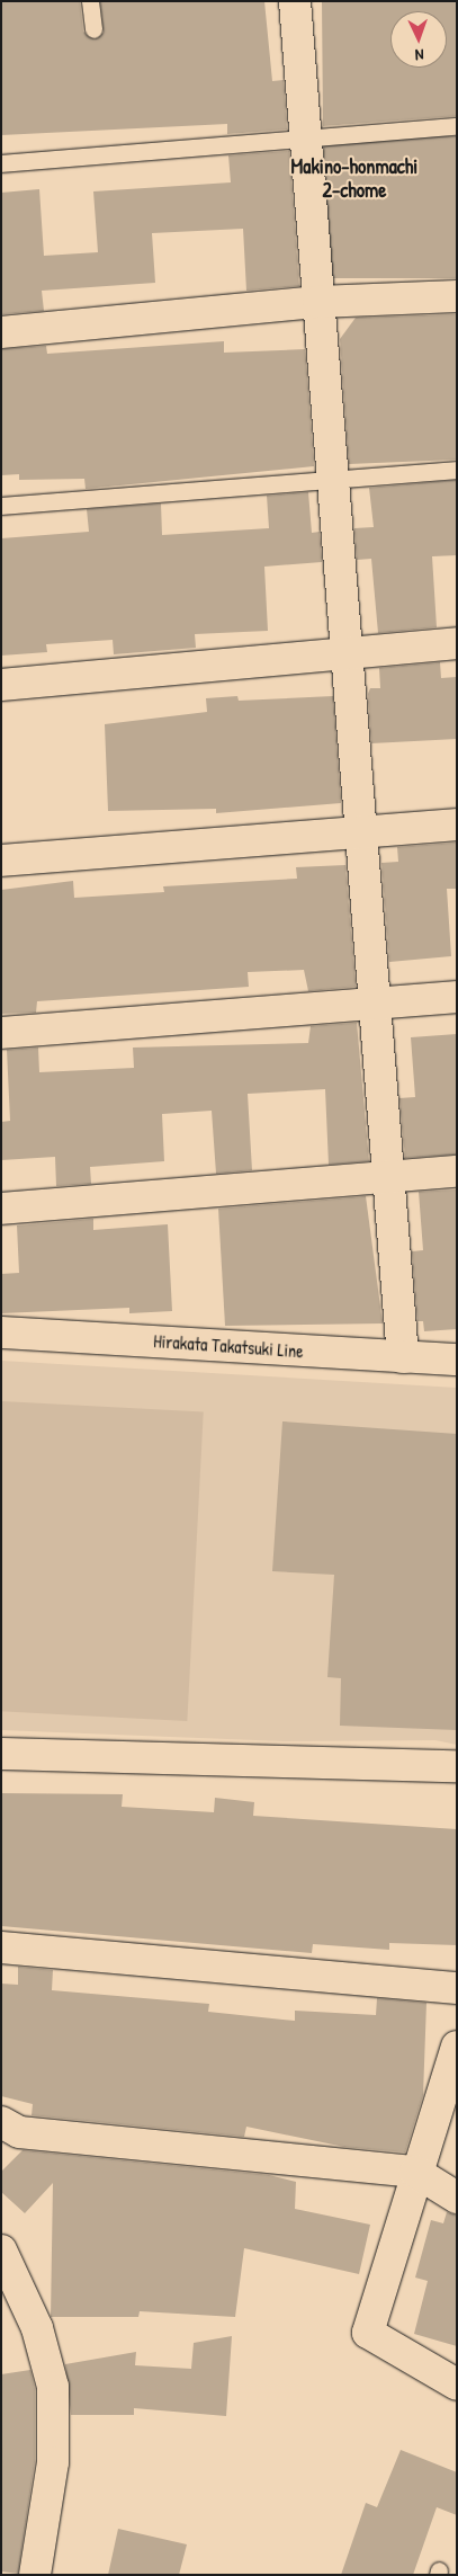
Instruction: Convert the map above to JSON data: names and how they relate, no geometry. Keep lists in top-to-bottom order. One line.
{"streets":{"street":["Hirakata Takatsuki Line"]},"districts":["Makino-honmachi 2-chome"],"north":"bottom"}
